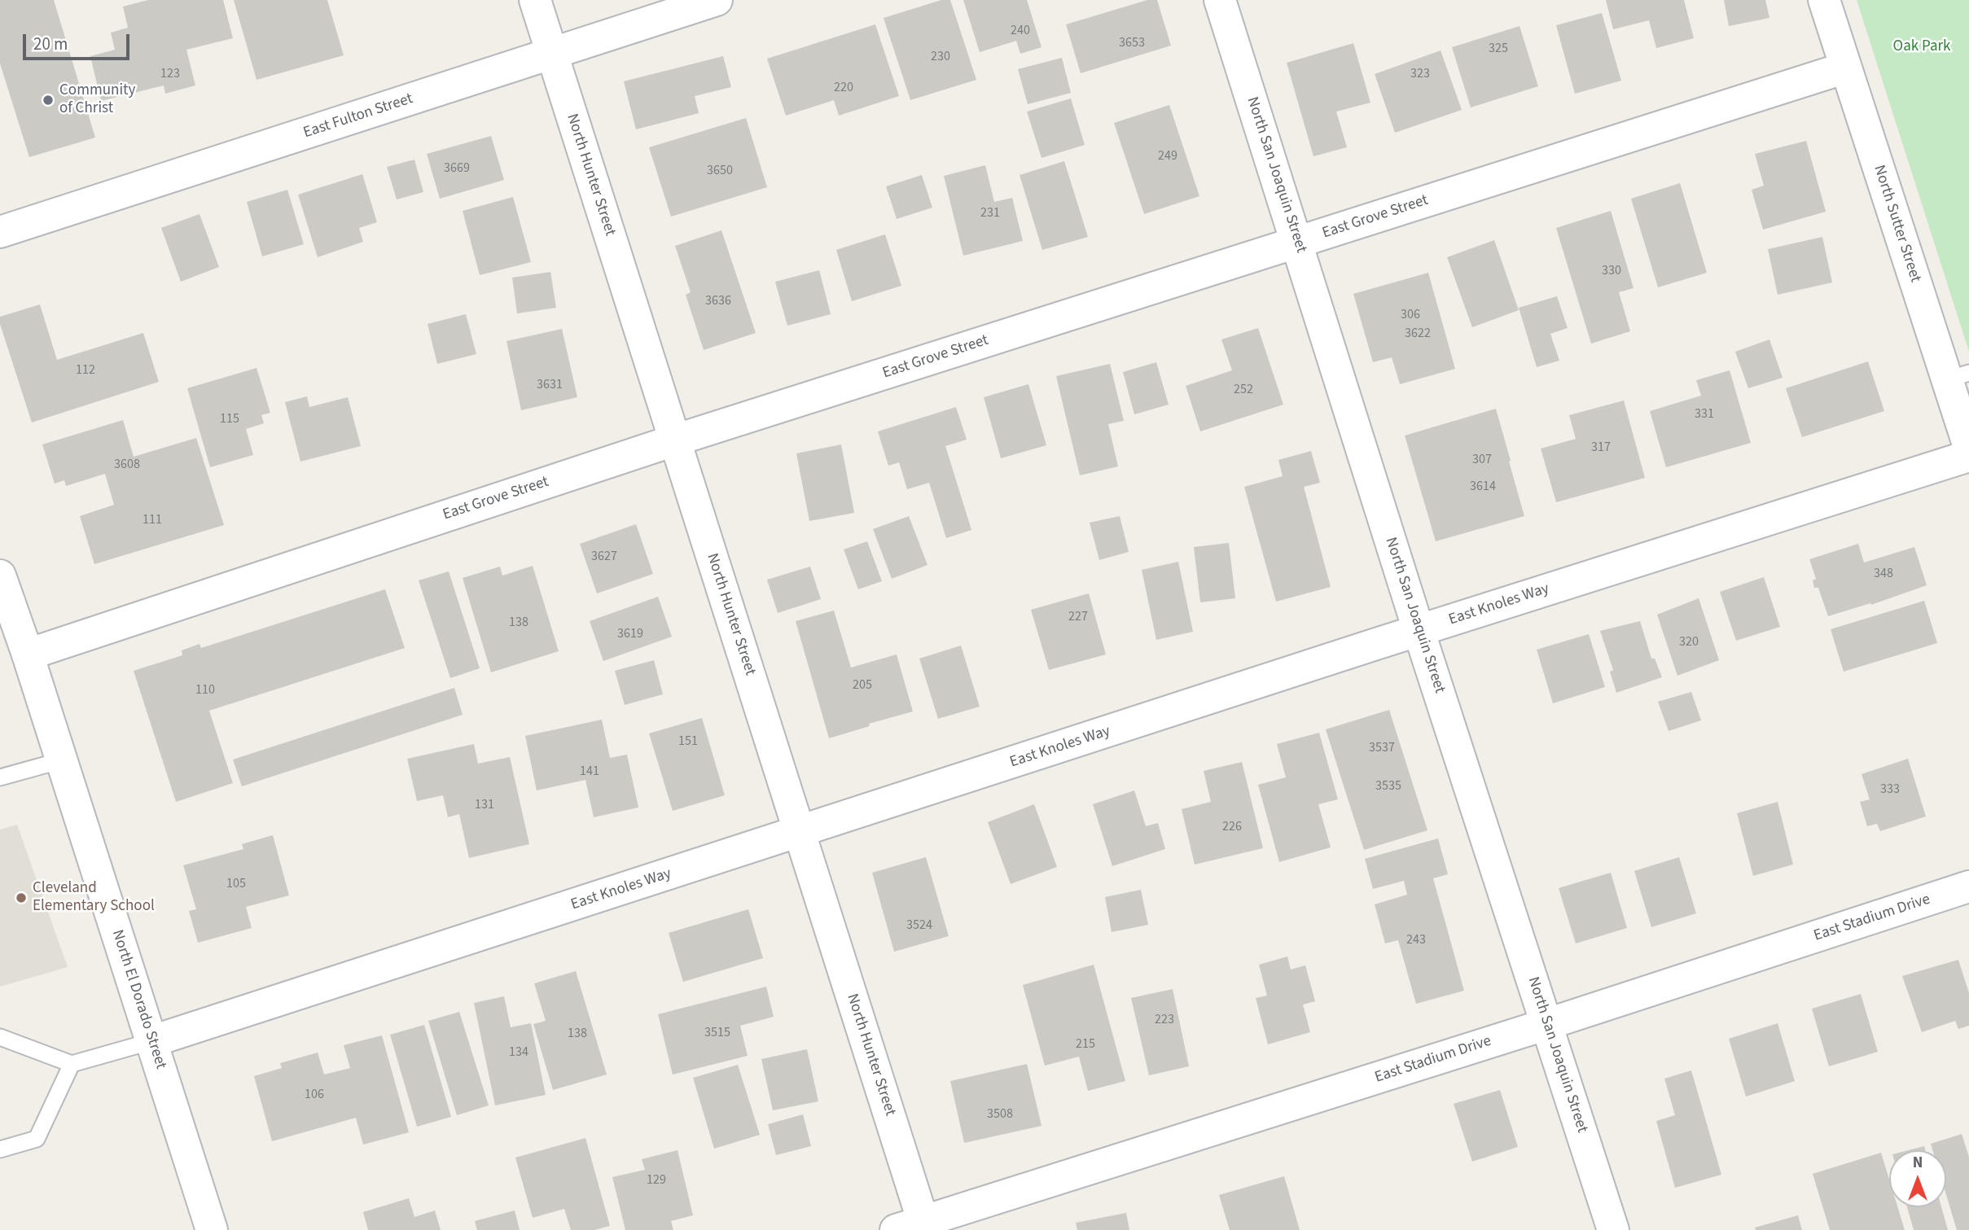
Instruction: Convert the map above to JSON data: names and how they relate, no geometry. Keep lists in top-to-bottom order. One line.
{"streets":{"street":["East Fulton Street","North Hunter Street","North San Joaquin Street","East Grove Street","North Sutter Street","East Knoles Way","East Stadium Drive","North El Dorado Street"]},"crossings":[["East Fulton Street","North Hunter Street"],["North Hunter Street","East Grove Street"],["North Hunter Street","East Knoles Way"],["North Hunter Street","East Stadium Drive"],["North San Joaquin Street","East Grove Street"],["North San Joaquin Street","East Knoles Way"],["North San Joaquin Street","East Stadium Drive"],["East Grove Street","North Sutter Street"],["East Grove Street","North El Dorado Street"],["East Knoles Way","North El Dorado Street"]],"parks":["Oak Park"],"places":["Community of Christ","Cleveland Elementary School"],"house_numbers":["240","3653","325","230","123","323","220","249","3669","3650","231","330","3636","306","3622","112","3631","252","331","115","317","307","3608","3614","111","3627","348","227","138","3619","320","205","110","151","3537","141","3535","333","131","226","105","3524","243","223","3515","138","215","134","106","3508","129"],"scale_bar":"20 m","north":"top"}
